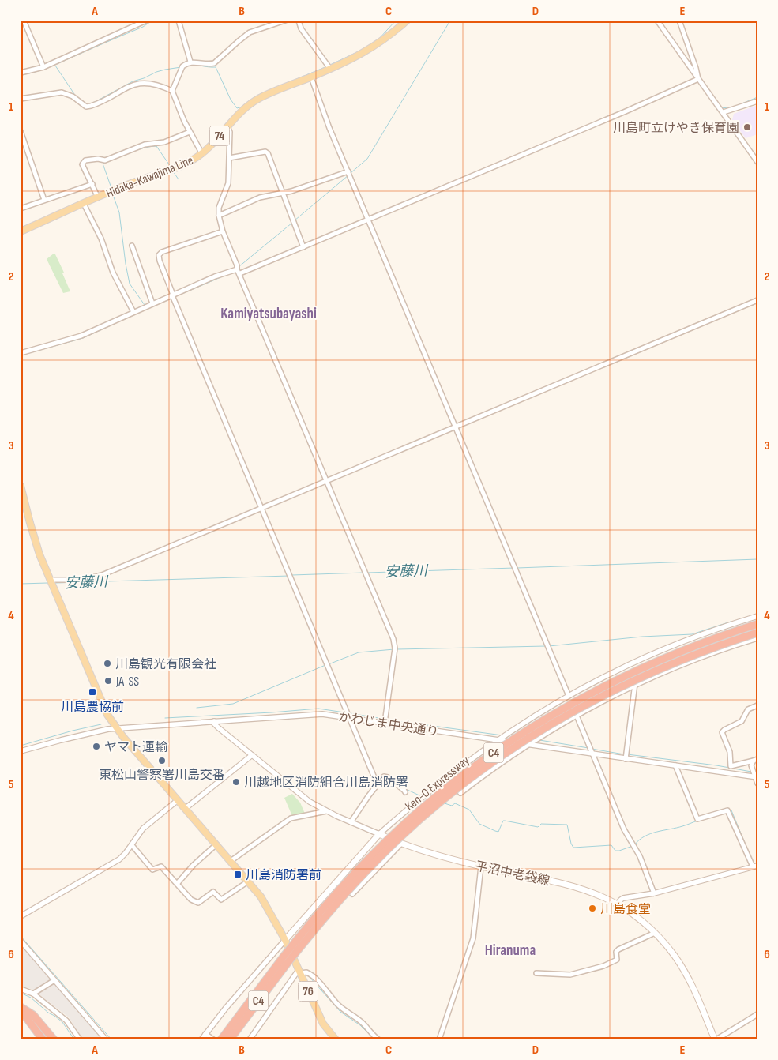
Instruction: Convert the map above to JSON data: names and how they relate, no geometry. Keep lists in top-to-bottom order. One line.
{"streets":{"highway":["C4","Ken-O Expressway"],"main road":["74","Hidaka-Kawajima Line","平沼中老袋線","76"],"street":["かわじま中央通り"]},"crossings":[["かわじま中央通り","76"]],"districts":["Kamiyatsubayashi","Hiranuma"],"water":["安藤川"],"places":{"other":["川島町立けやき保育園","川島観光有限会社","JA-SS","ヤマト運輸","東松山警察署川島交番","川越地区消防組合川島消防署","川島食堂"],"transit":["川島農協前","川島消防署前"]},"grid":{"columns":["A","B","C","D","E"],"rows":["1","2","3","4","5","6"]}}
